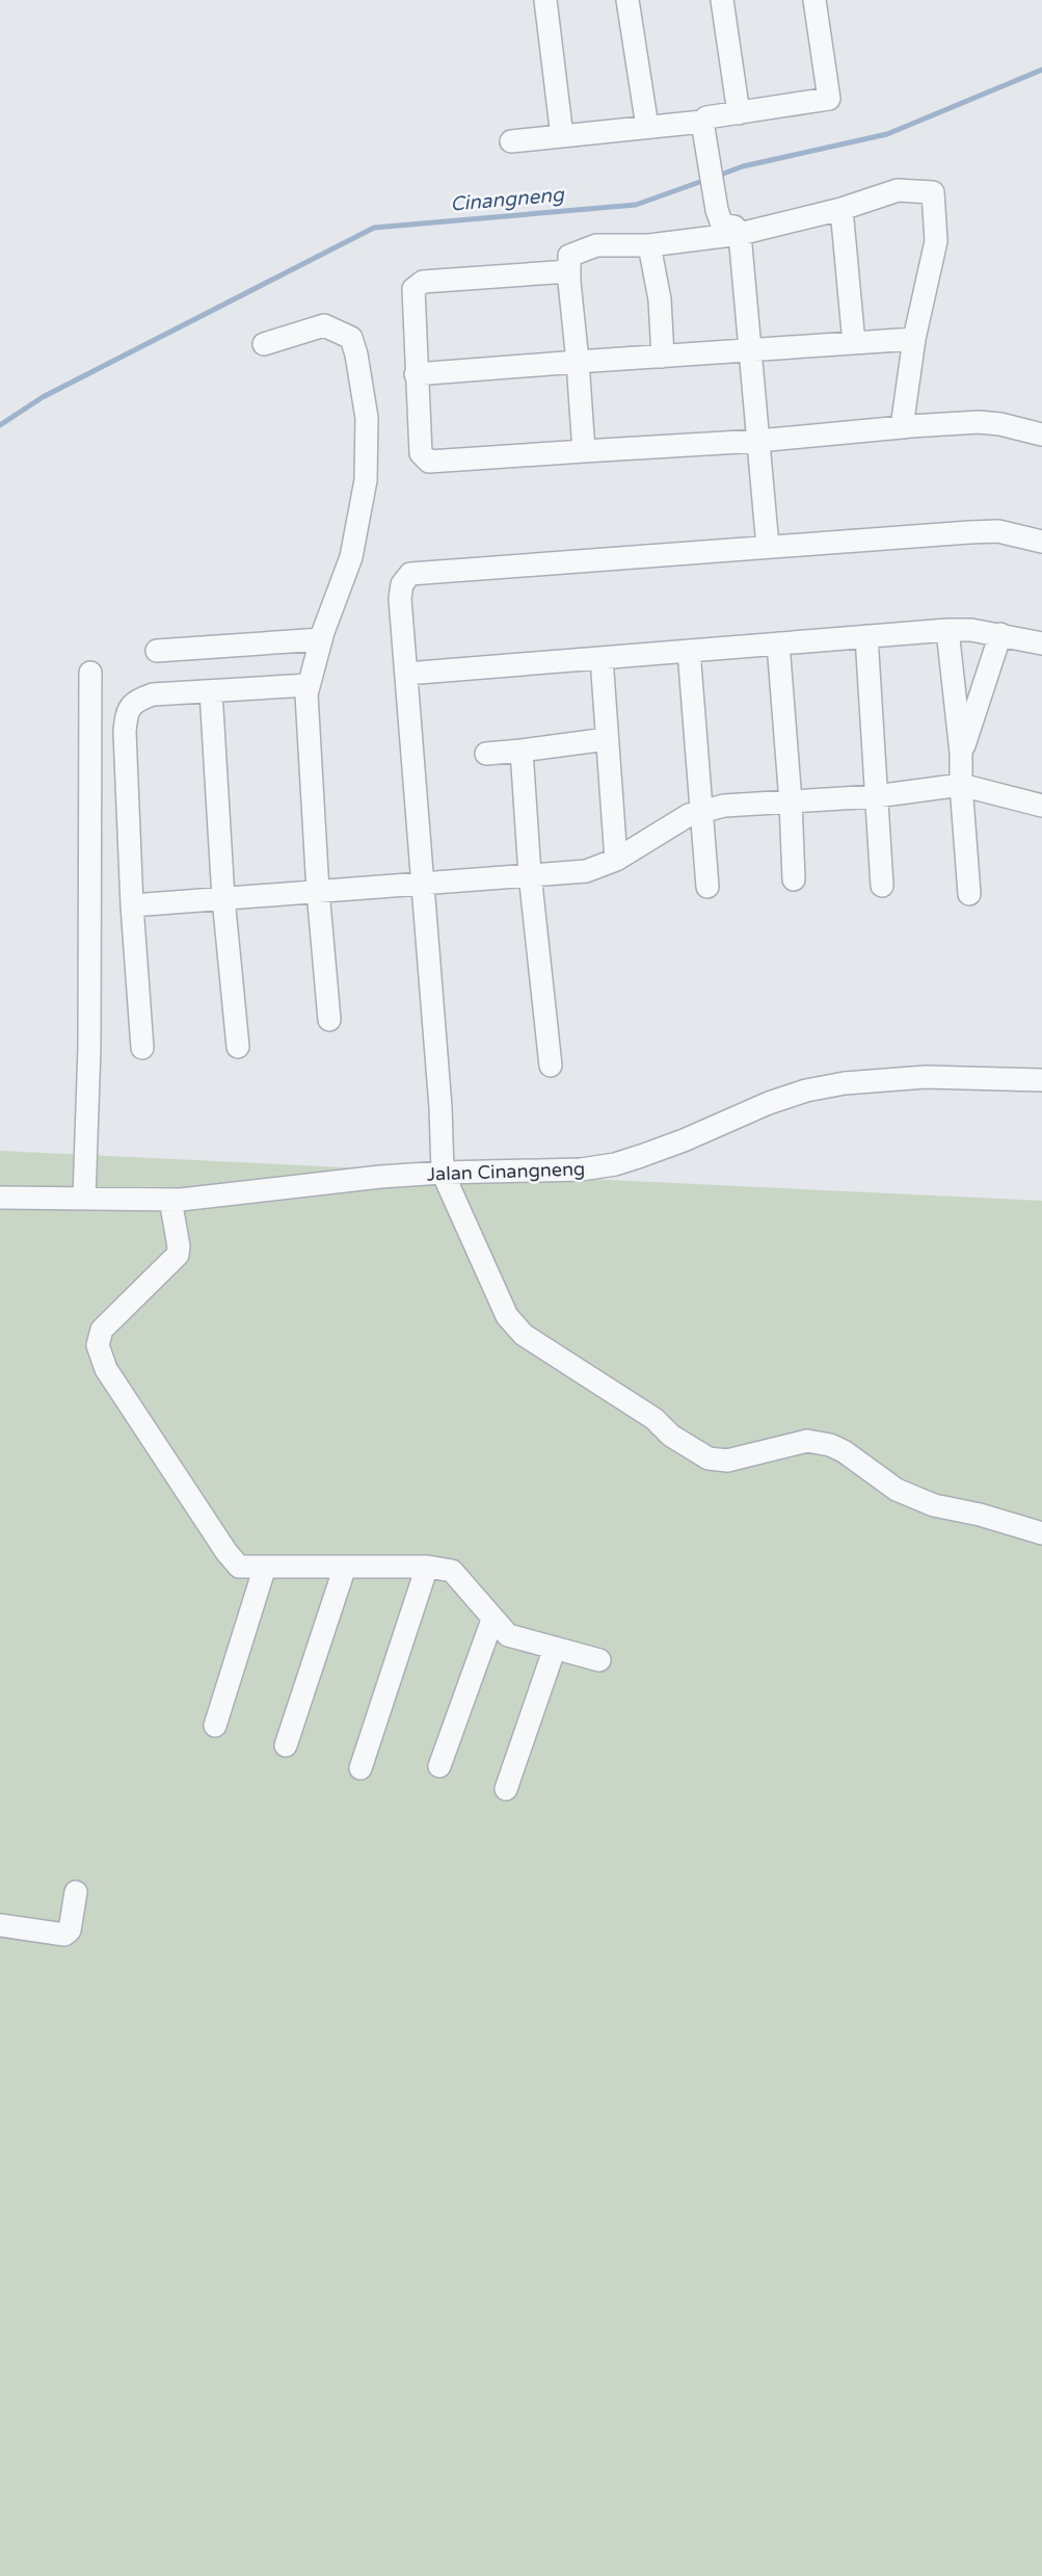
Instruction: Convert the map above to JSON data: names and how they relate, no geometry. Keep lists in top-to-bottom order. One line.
{"streets":{"street":["Jalan Cinangneng"]},"water":["Cinangneng"]}
